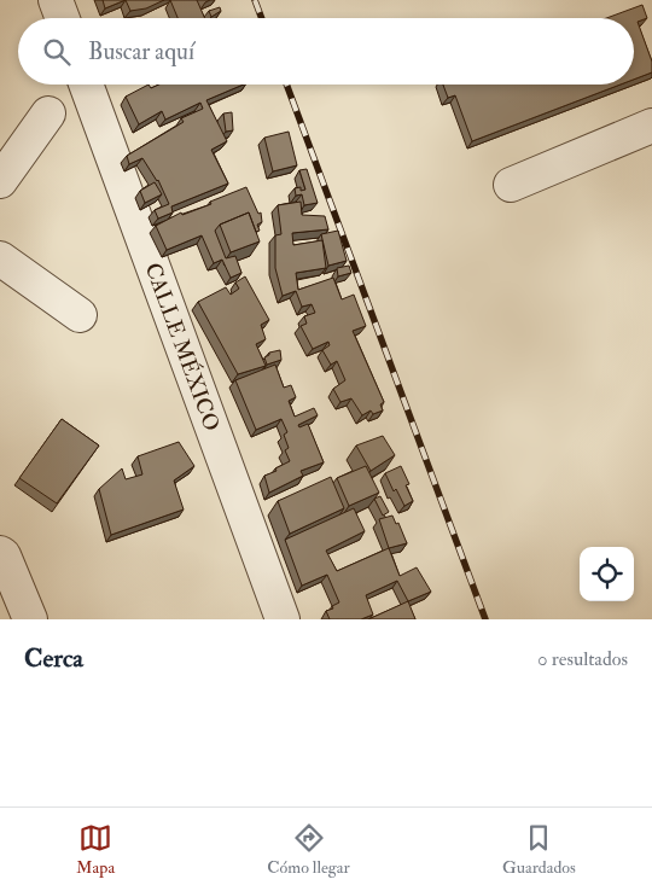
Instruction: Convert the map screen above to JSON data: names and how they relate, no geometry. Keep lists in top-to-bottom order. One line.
{"streets":{"street":["CALLE MÉXICO"]},"page":{"search":"Buscar aquí","heading":["Cerca","0 resultados"],"nav":["Mapa","Cómo llegar","Guardados"]}}
